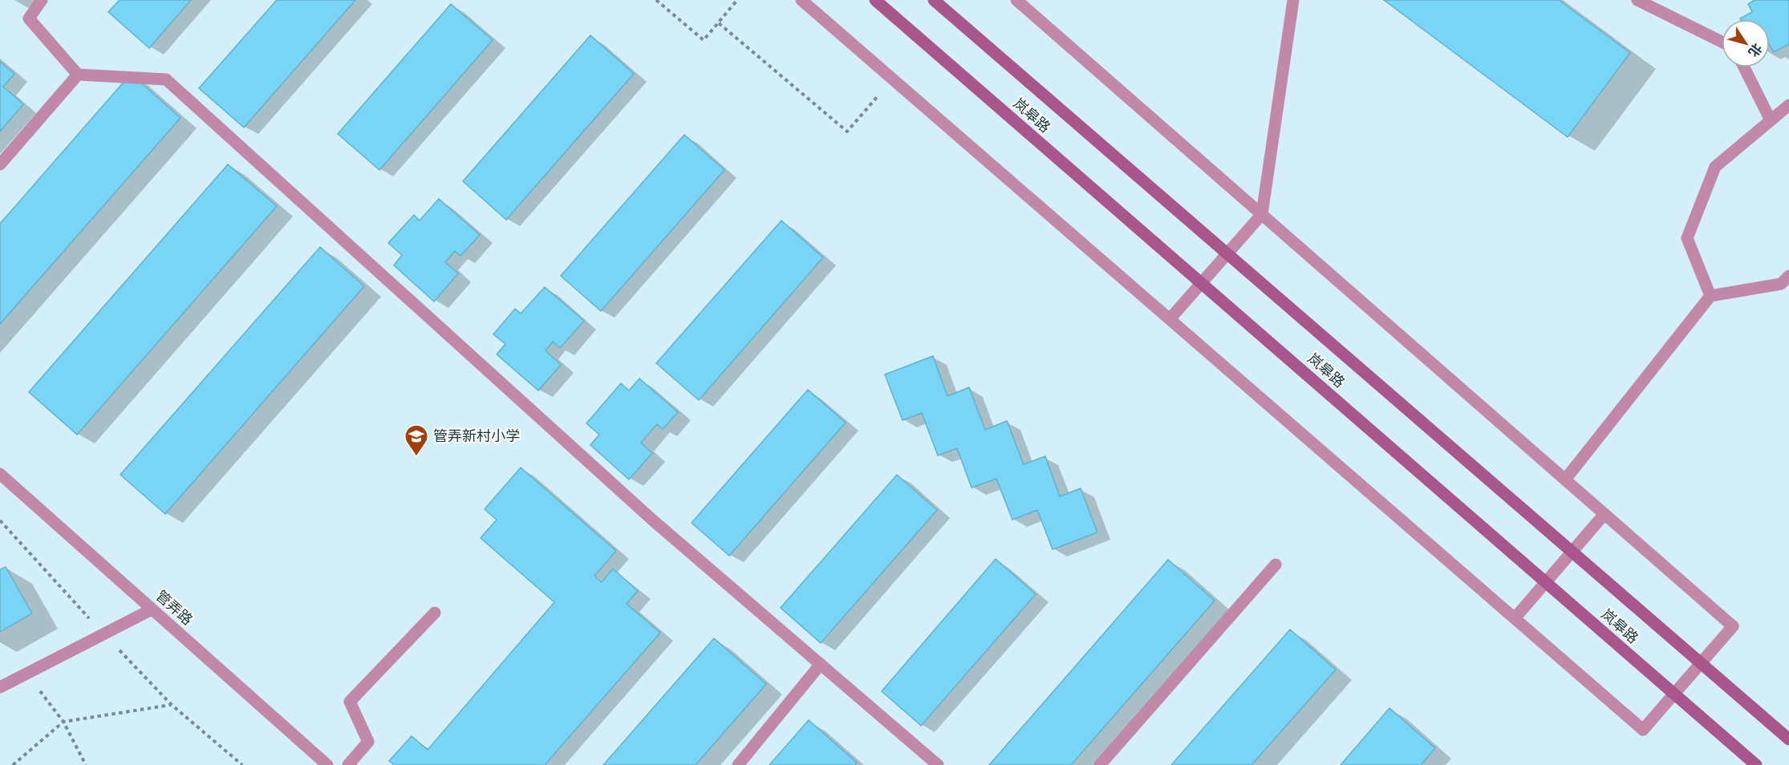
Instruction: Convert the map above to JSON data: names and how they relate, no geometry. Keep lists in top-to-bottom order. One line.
{"streets":{"main road":["岚皋路"],"street":["管弄路"]},"places":{"school or university":["管弄新村小学"]},"north":"bottom right"}
